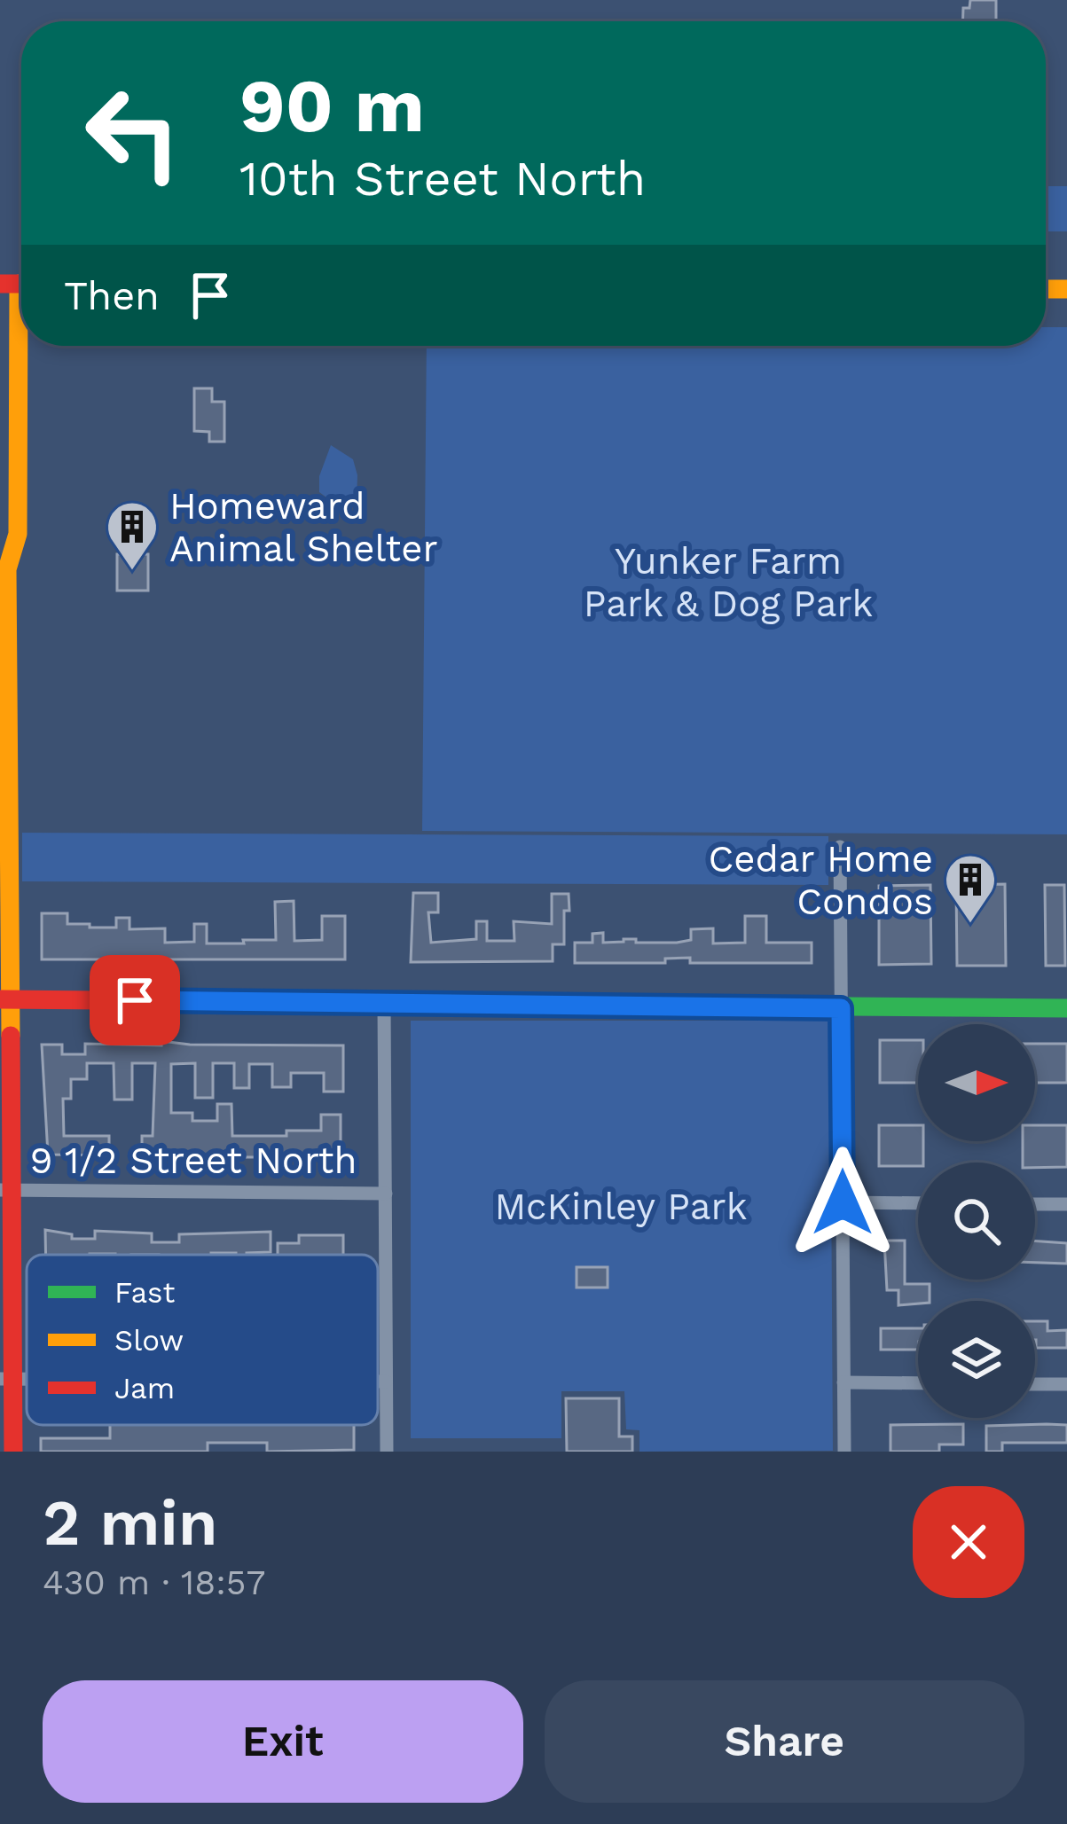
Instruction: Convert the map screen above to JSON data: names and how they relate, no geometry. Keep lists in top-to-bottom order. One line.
{"streets":{"street":["9 1/2 Street North"]},"parks":["Yunker Farm Park & Dog Park","McKinley Park"],"places":{"building":["Homeward Animal Shelter","Cedar Home Condos"]},"legend":["Fast","Slow","Jam"],"north":"right","page":{"turn":["90 m","10th Street North"],"then":"Then","heading":["2 min","430 m · 18:57"],"buttons":["Exit","Share"]}}
